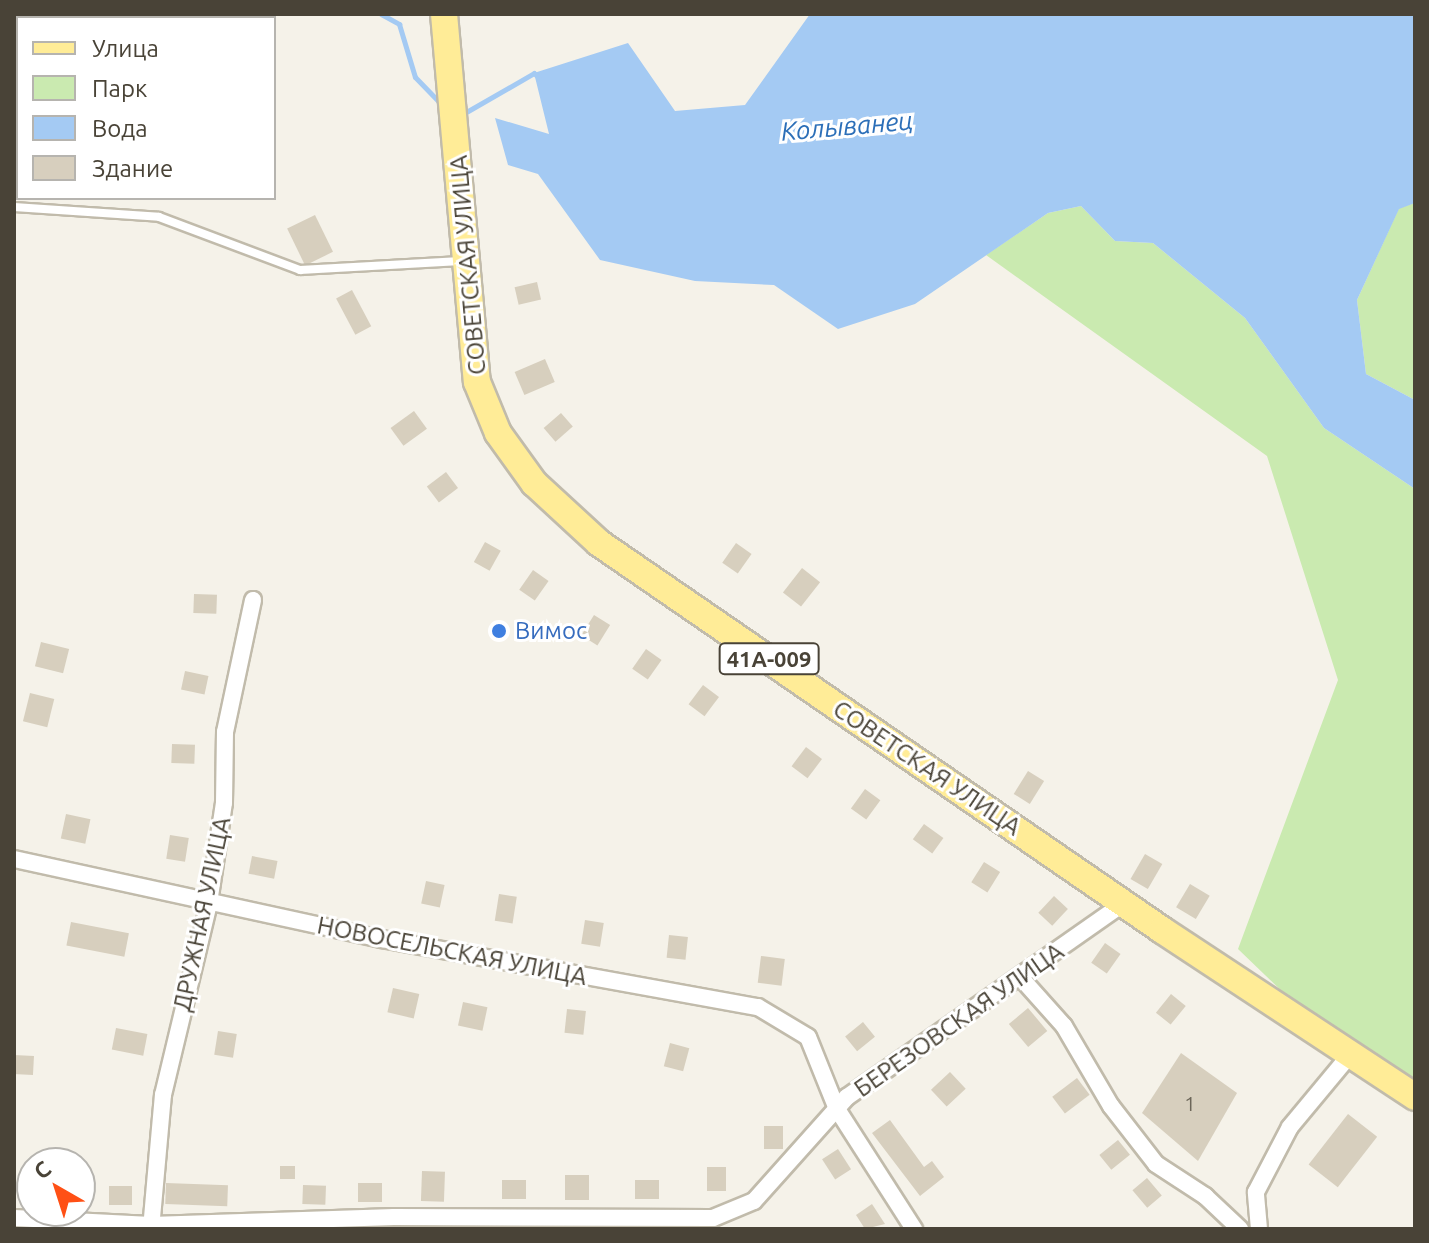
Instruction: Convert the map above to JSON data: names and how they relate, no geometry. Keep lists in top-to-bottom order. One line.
{"streets":{"main road":["СОВЕТСКАЯ УЛИЦА","41А-009"],"street":["ДРУЖНАЯ УЛИЦА","НОВОСЕЛЬСКАЯ УЛИЦА","БЕРЕЗОВСКАЯ УЛИЦА"]},"crossings":[["СОВЕТСКАЯ УЛИЦА","БЕРЕЗОВСКАЯ УЛИЦА"],["ДРУЖНАЯ УЛИЦА","НОВОСЕЛЬСКАЯ УЛИЦА"],["ДРУЖНАЯ УЛИЦА","БЕРЕЗОВСКАЯ УЛИЦА"],["НОВОСЕЛЬСКАЯ УЛИЦА","БЕРЕЗОВСКАЯ УЛИЦА"]],"water":["Колыванец"],"places":["Вимос"],"house_numbers":["1"],"legend":["Улица","Парк","Вода","Здание"],"north":"top left"}
